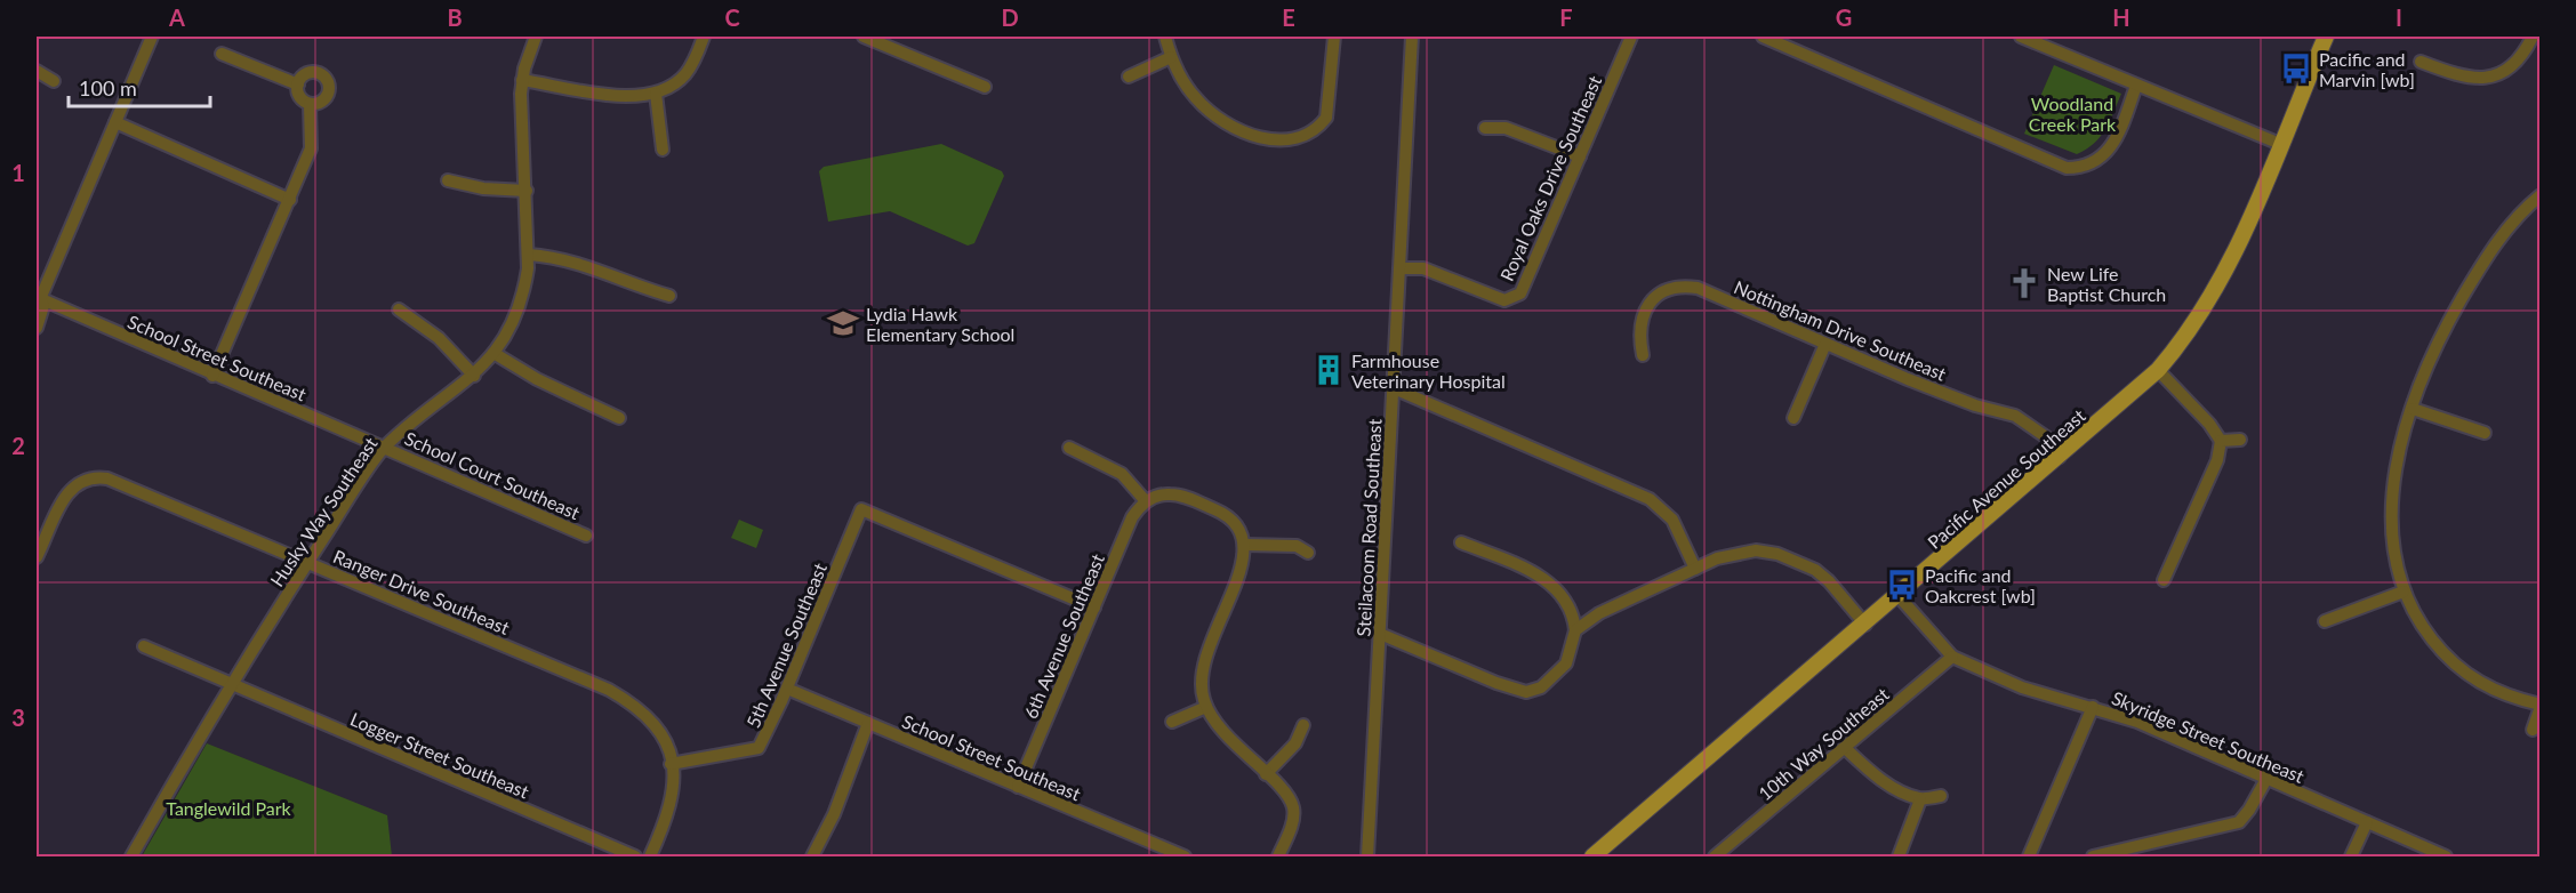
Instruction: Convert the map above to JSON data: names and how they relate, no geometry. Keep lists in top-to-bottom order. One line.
{"streets":{"main road":["Pacific Avenue Southeast"],"street":["Royal Oaks Drive Southeast","Nottingham Drive Southeast","School Street Southeast","School Court Southeast","Husky Way Southeast","Steilacoom Road Southeast","Ranger Drive Southeast","6th Avenue Southeast","5th Avenue Southeast","Skyridge Street Southeast","10th Way Southeast","Logger Street Southeast"]},"crossings":[["Royal Oaks Drive Southeast","Steilacoom Road Southeast"],["Nottingham Drive Southeast","Pacific Avenue Southeast"],["School Street Southeast","School Court Southeast"],["School Street Southeast","Husky Way Southeast"],["School Street Southeast","6th Avenue Southeast"],["School Street Southeast","5th Avenue Southeast"],["School Court Southeast","Husky Way Southeast"],["Pacific Avenue Southeast","Skyridge Street Southeast"],["Husky Way Southeast","Ranger Drive Southeast"],["Husky Way Southeast","Logger Street Southeast"],["Ranger Drive Southeast","5th Avenue Southeast"],["6th Avenue Southeast","5th Avenue Southeast"],["Skyridge Street Southeast","10th Way Southeast"]],"parks":["Woodland Creek Park","Tanglewild Park"],"places":{"bus stop":["Pacific and Marvin [wb]","Pacific and Oakcrest [wb]"],"church":["New Life Baptist Church"],"school or university":["Lydia Hawk Elementary School"],"building":["Farmhouse Veterinary Hospital"]},"scale_bar":"100 m","grid":{"columns":["A","B","C","D","E","F","G","H","I"],"rows":["1","2","3"]}}
